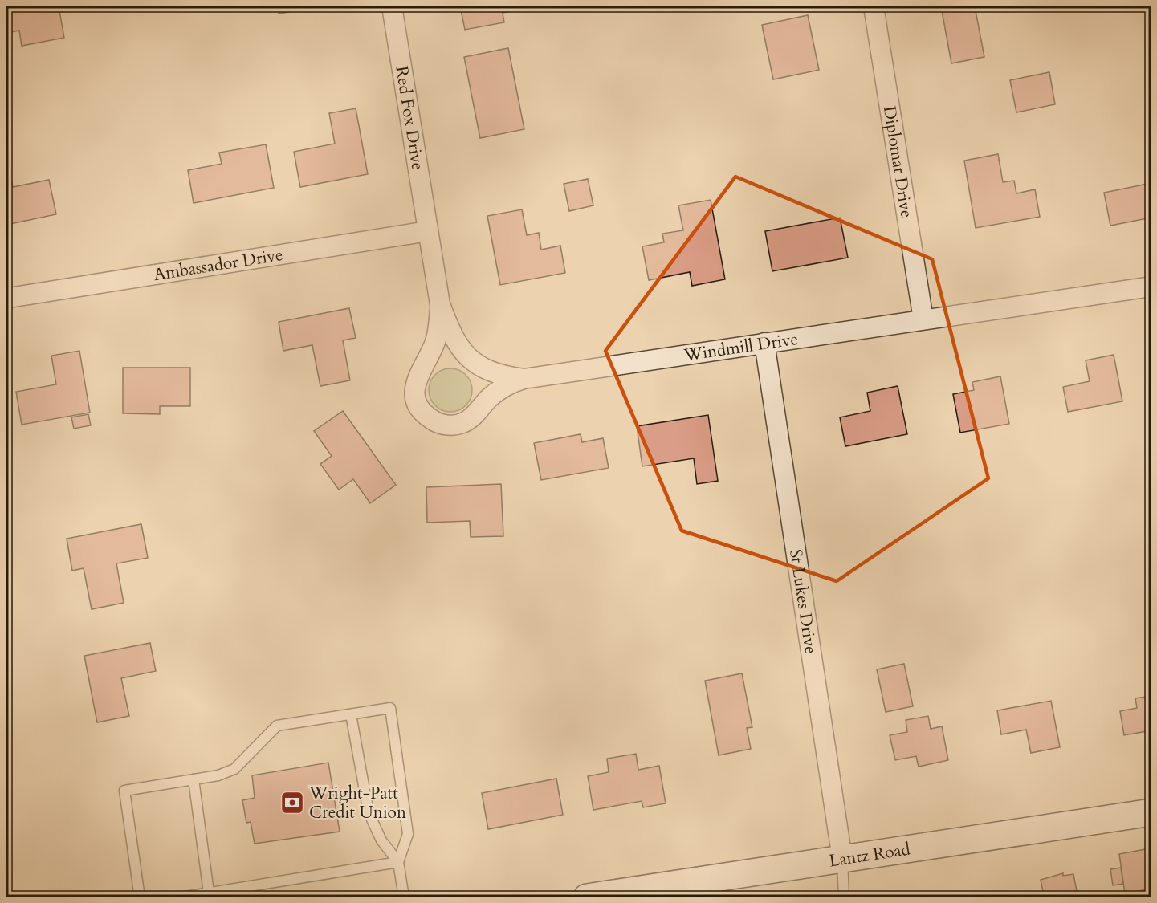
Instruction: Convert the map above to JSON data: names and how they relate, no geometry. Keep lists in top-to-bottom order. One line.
{"streets":{"street":["Red Fox Drive","Diplomat Drive","Ambassador Drive","Windmill Drive","St Lukes Drive","Lantz Road"]},"crossings":[["Red Fox Drive","Ambassador Drive"],["Red Fox Drive","Windmill Drive"],["Diplomat Drive","Windmill Drive"],["Ambassador Drive","Windmill Drive"],["Windmill Drive","St Lukes Drive"],["St Lukes Drive","Lantz Road"]],"places":{"bank":["Wright-Patt Credit Union"]}}
